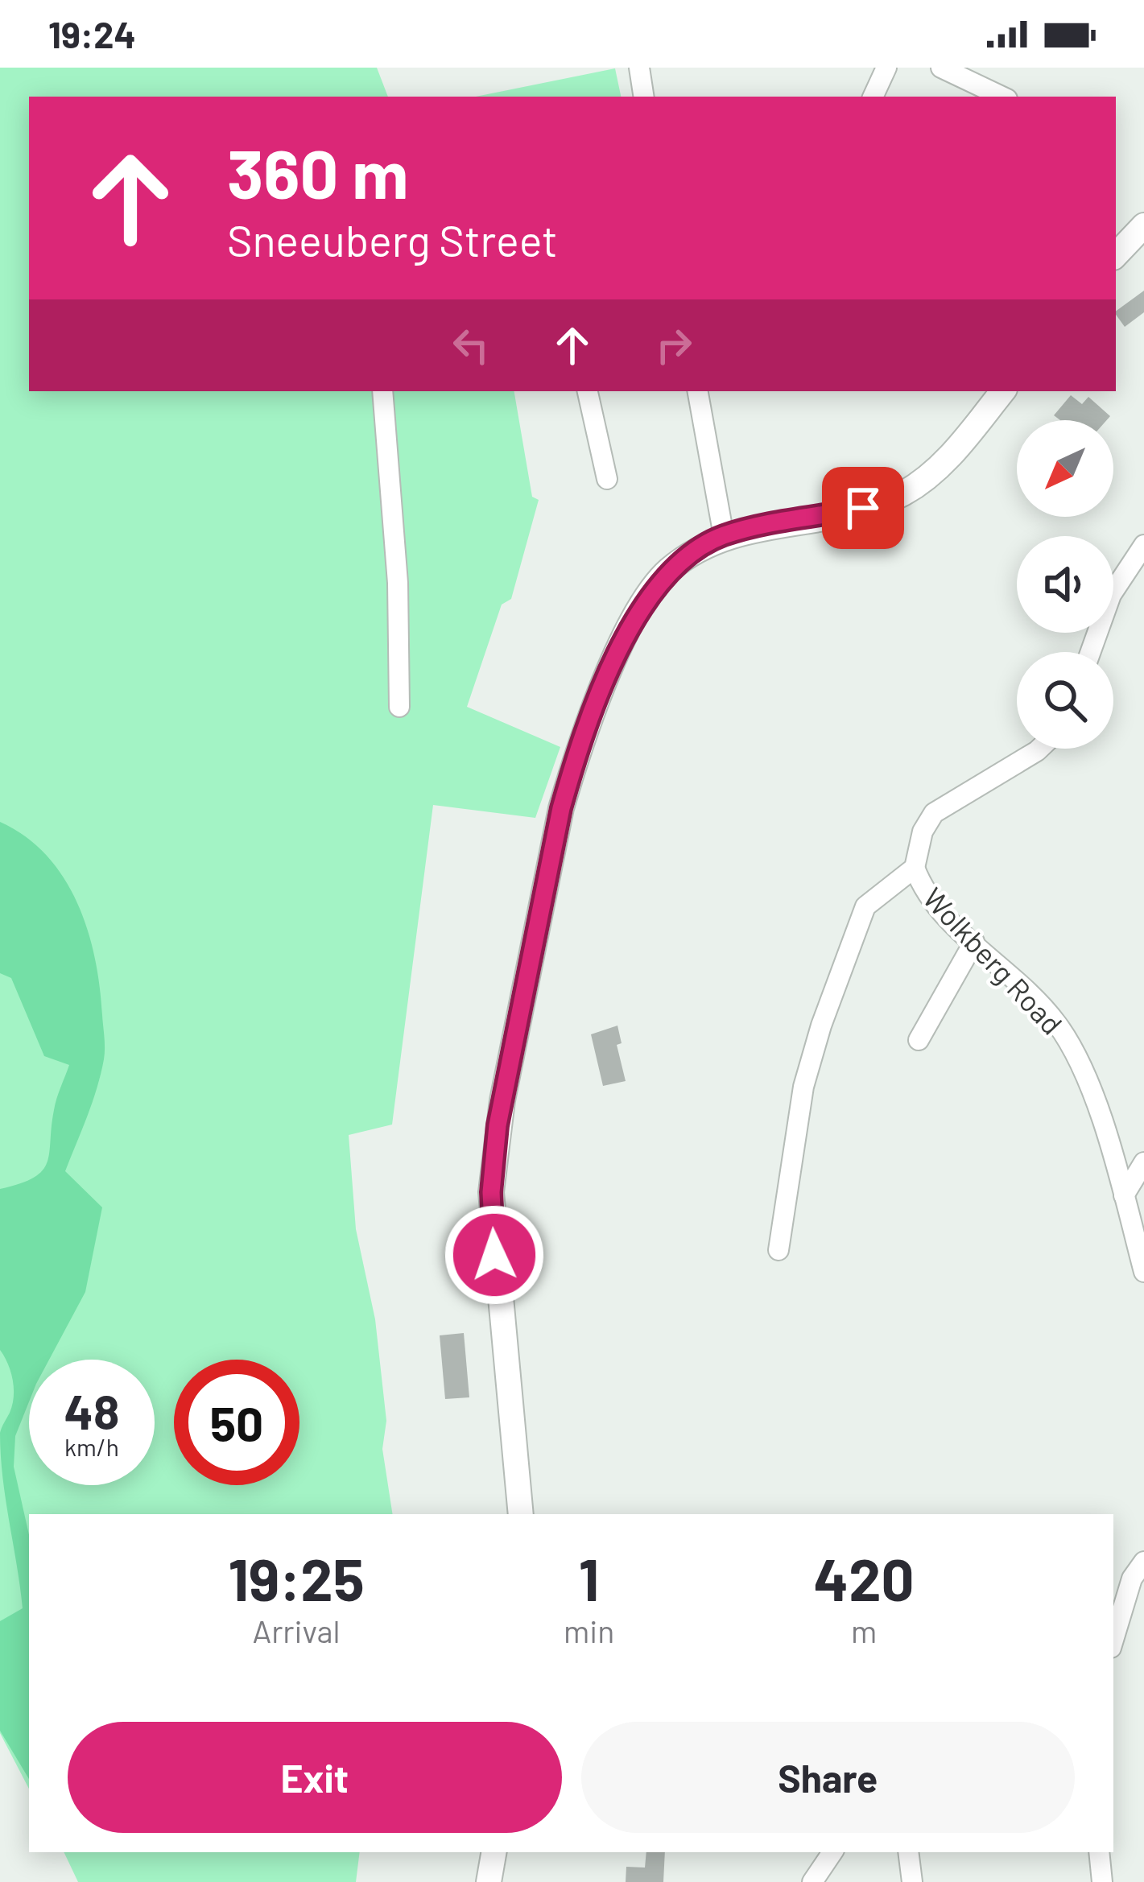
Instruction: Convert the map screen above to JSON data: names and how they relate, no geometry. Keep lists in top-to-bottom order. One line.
{"streets":{"street":["Wolkberg Road"]},"north":"bottom left","page":{"status":"19:24","turn":["360 m","Sneeuberg Street"],"speed":"48 km/h","limit":"50","eta":["19:25","Arrival","1","min","420","m"],"buttons":["Exit","Share"]}}
